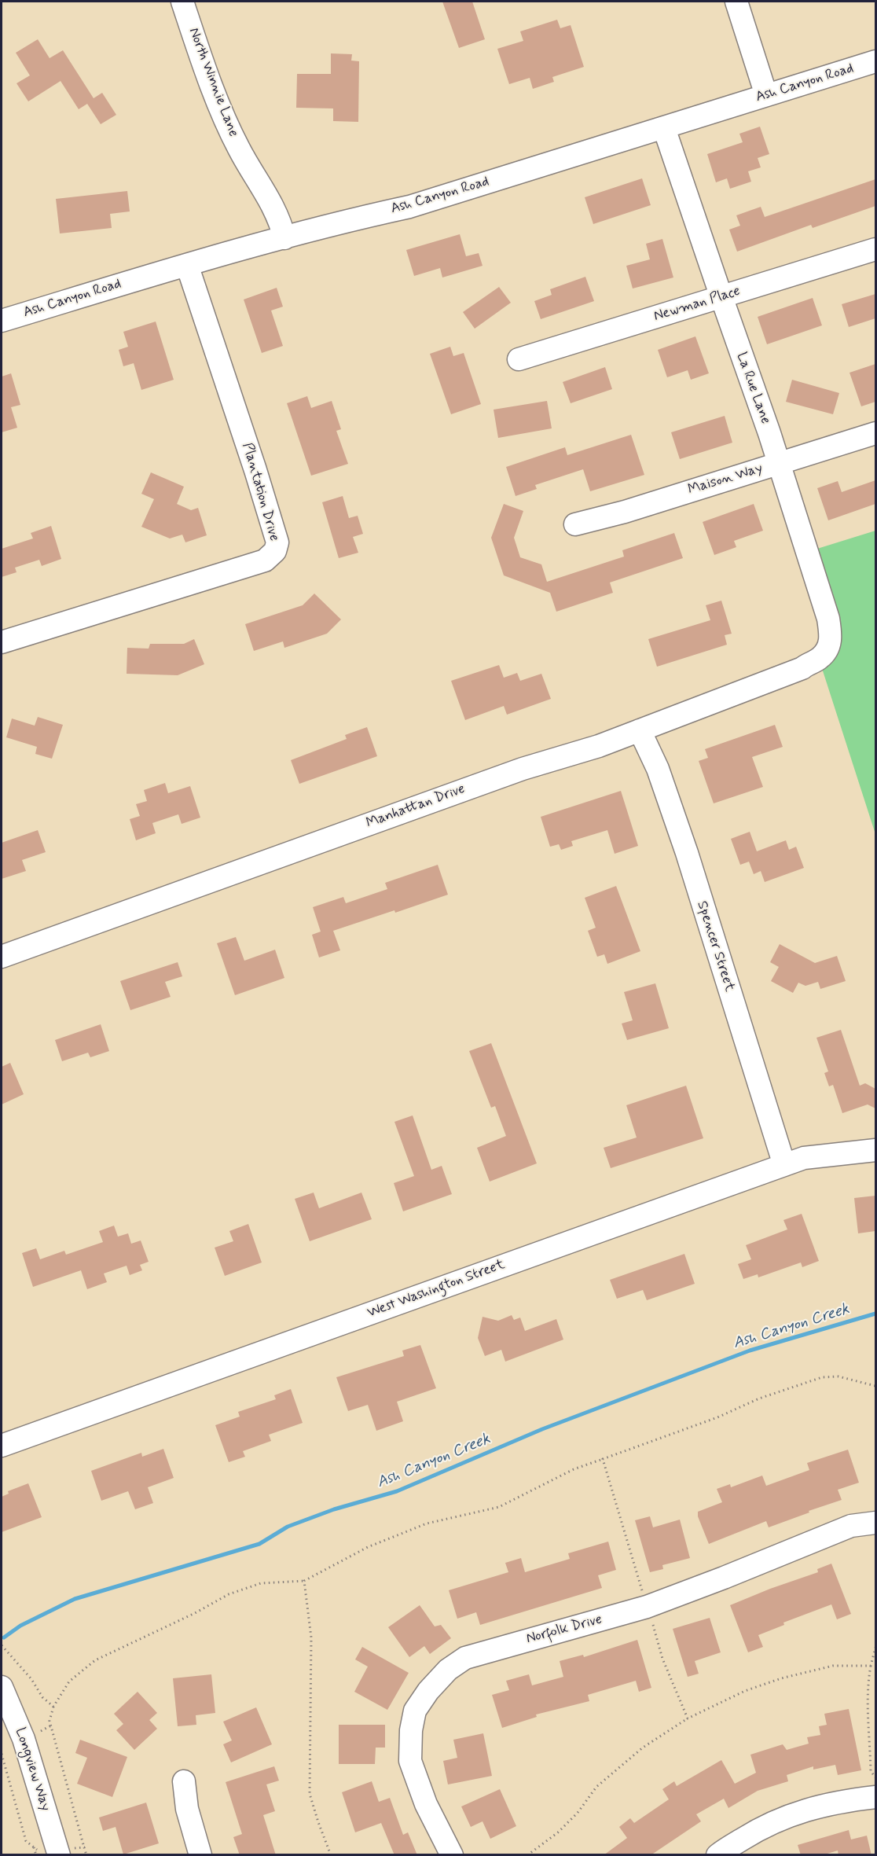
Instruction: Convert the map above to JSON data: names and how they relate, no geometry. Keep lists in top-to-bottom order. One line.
{"streets":{"street":["North Winnie Lane","Ash Canyon Road","Newman Place","La Rue Lane","Maison Way","Plantation Drive","Manhattan Drive","Spencer Street","West Washington Street","Norfolk Drive","Longview Way"]},"crossings":[["North Winnie Lane","Ash Canyon Road"],["Ash Canyon Road","La Rue Lane"],["Ash Canyon Road","Plantation Drive"],["Newman Place","La Rue Lane"],["La Rue Lane","Maison Way"],["La Rue Lane","Manhattan Drive"],["Manhattan Drive","Spencer Street"],["Spencer Street","West Washington Street"]],"water":["Ash Canyon Creek"]}
